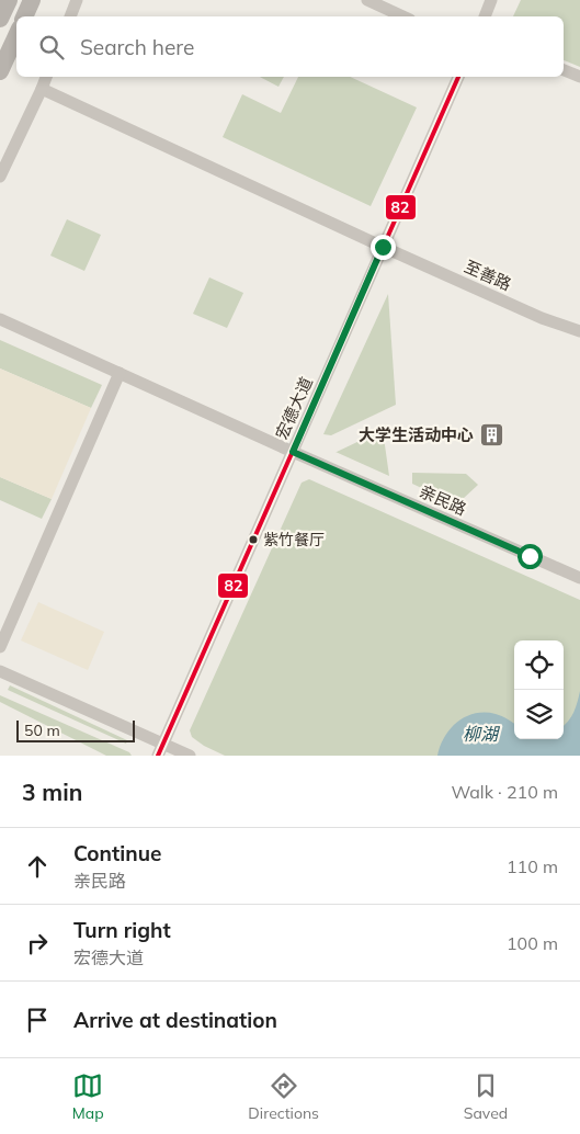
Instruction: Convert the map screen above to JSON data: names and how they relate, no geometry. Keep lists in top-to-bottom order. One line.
{"streets":{"street":["至善路","宏德大道","亲民路"]},"crossings":[["至善路","宏德大道"],["宏德大道","亲民路"]],"water":["柳湖"],"places":{"building":["大学生活动中心"],"other":["紫竹餐厅"]},"lines":["transit line 82"],"scale_bar":"50 m","page":{"search":"Search here","scale":"50 m","heading":["3 min","Walk · 210 m"],"list":[["Continue","亲民路","110 m"],["Turn right","宏德大道","100 m"],"Arrive at destination"],"nav":["Map","Directions","Saved"]}}
